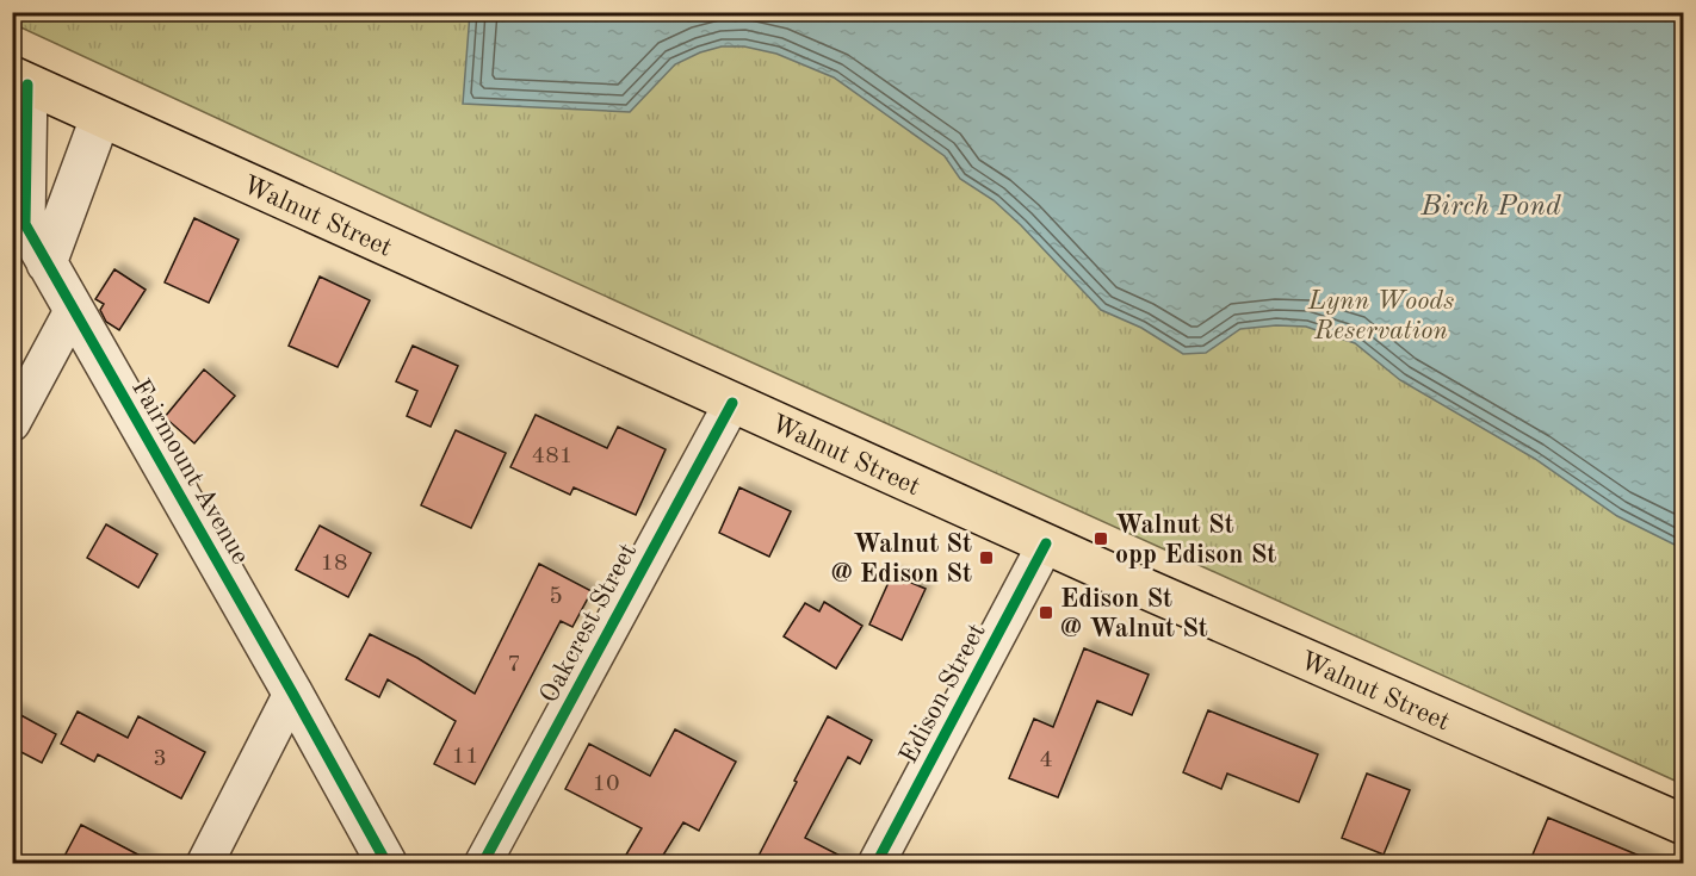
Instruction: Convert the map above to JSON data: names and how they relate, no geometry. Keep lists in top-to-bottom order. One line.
{"streets":{"main road":["Walnut Street"],"street":["Fairmount Avenue","Oakcrest Street","Edison Street"]},"crossings":[["Walnut Street","Fairmount Avenue"],["Walnut Street","Oakcrest Street"],["Walnut Street","Edison Street"]],"water":["Birch Pond"],"parks":["Lynn Woods Reservation"],"places":{"transit":["Walnut St opp Edison St","Walnut St @ Edison St","Edison St @ Walnut St"]},"house_numbers":["481","18","5","7","11","3","4","10"]}
